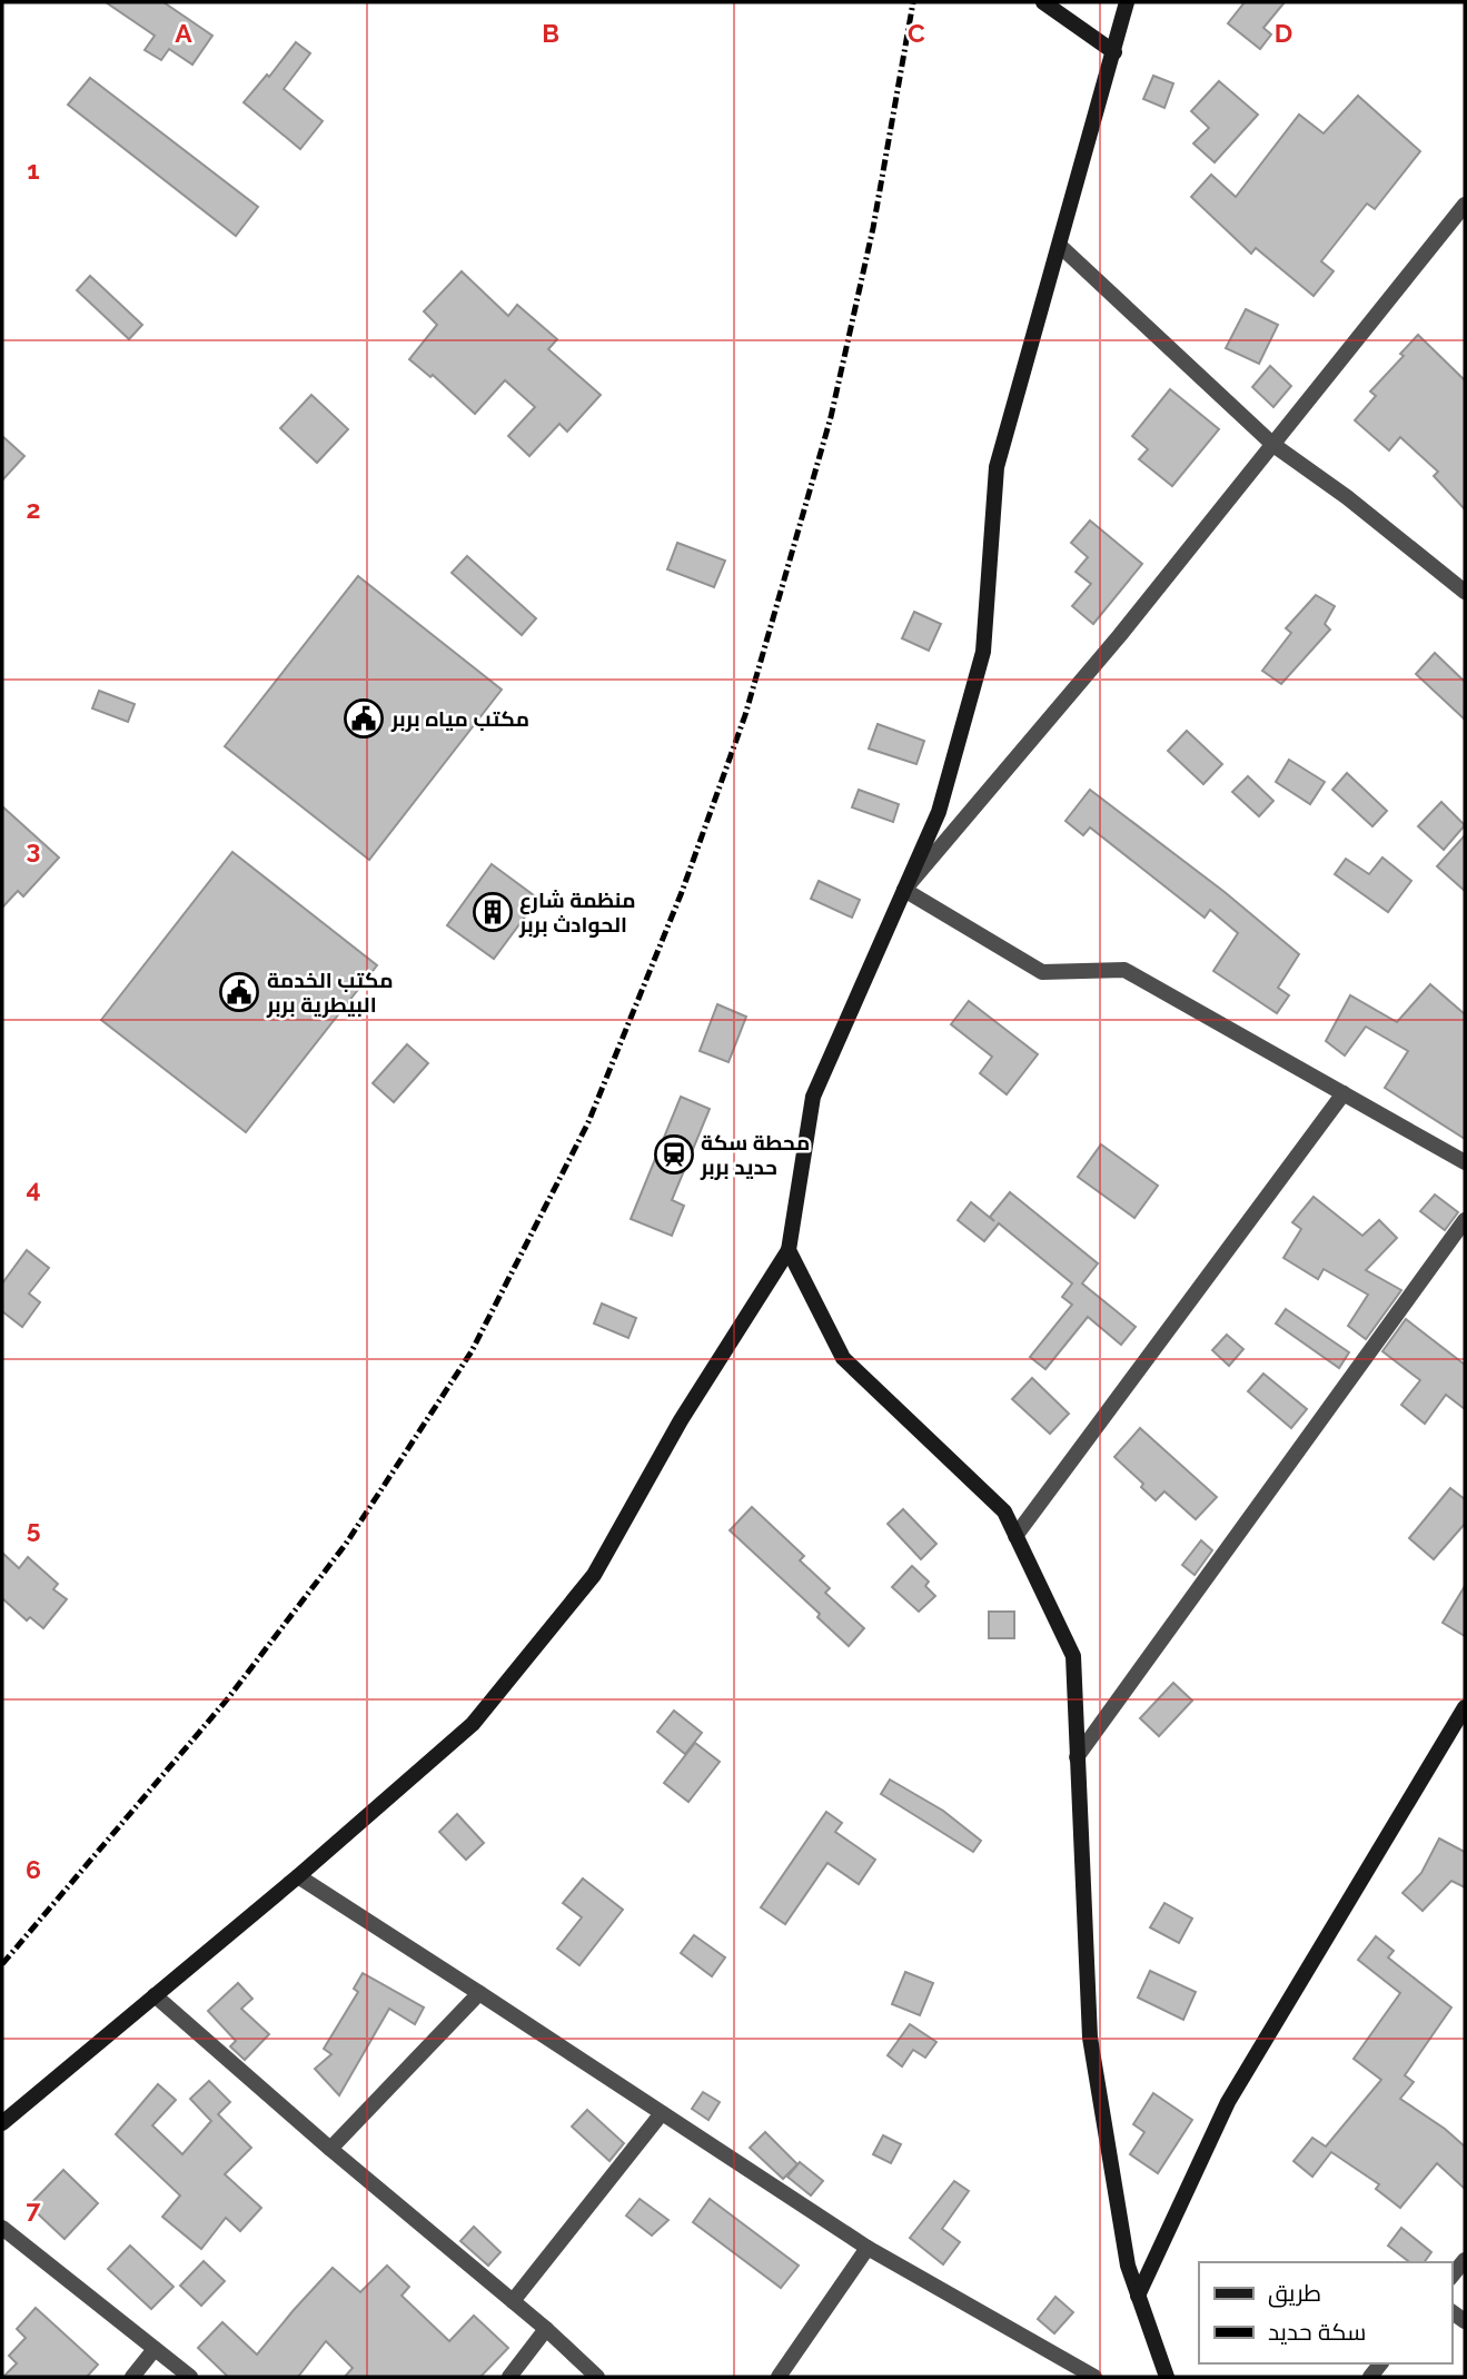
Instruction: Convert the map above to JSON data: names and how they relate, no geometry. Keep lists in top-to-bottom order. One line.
{"places":{"public building":["مكتب مياه بربر","مكتب الخدمة البيطرية بربر"],"building":["منظمة شارع الحوادث بربر"],"station":["محطة سكة حديد بربر"]},"legend":["طريق","سكة حديد"],"grid":{"columns":["A","B","C","D"],"rows":["1","2","3","4","5","6","7"]}}
